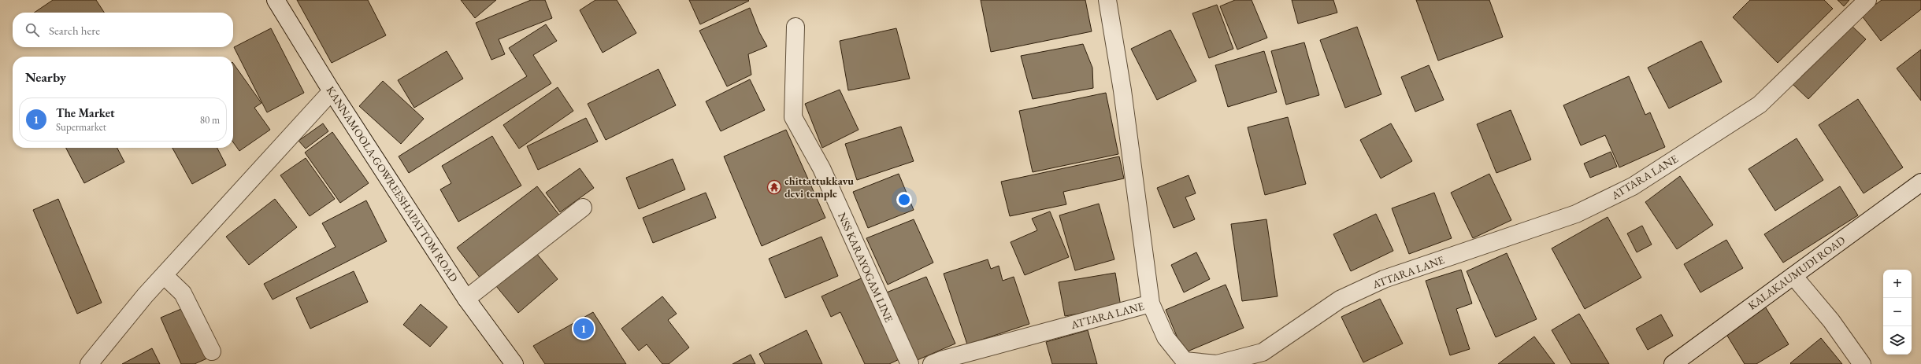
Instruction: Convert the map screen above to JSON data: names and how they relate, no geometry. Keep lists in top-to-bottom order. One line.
{"streets":{"street":["ATTARA LANE","KANNAMOOLA-GOWREESHAPATTOM ROAD","NSS KARAYOGAM LINE","KALAKAUMUDI ROAD"]},"places":{"temple":["chittattukkavu devi temple"]},"page":{"search":"Search here","heading":"Nearby","list":[{"mark":"1","name":"The Market","note":"Supermarket","value":"80 m"}],"map_buttons":["+","−"],"pins":"1"}}
